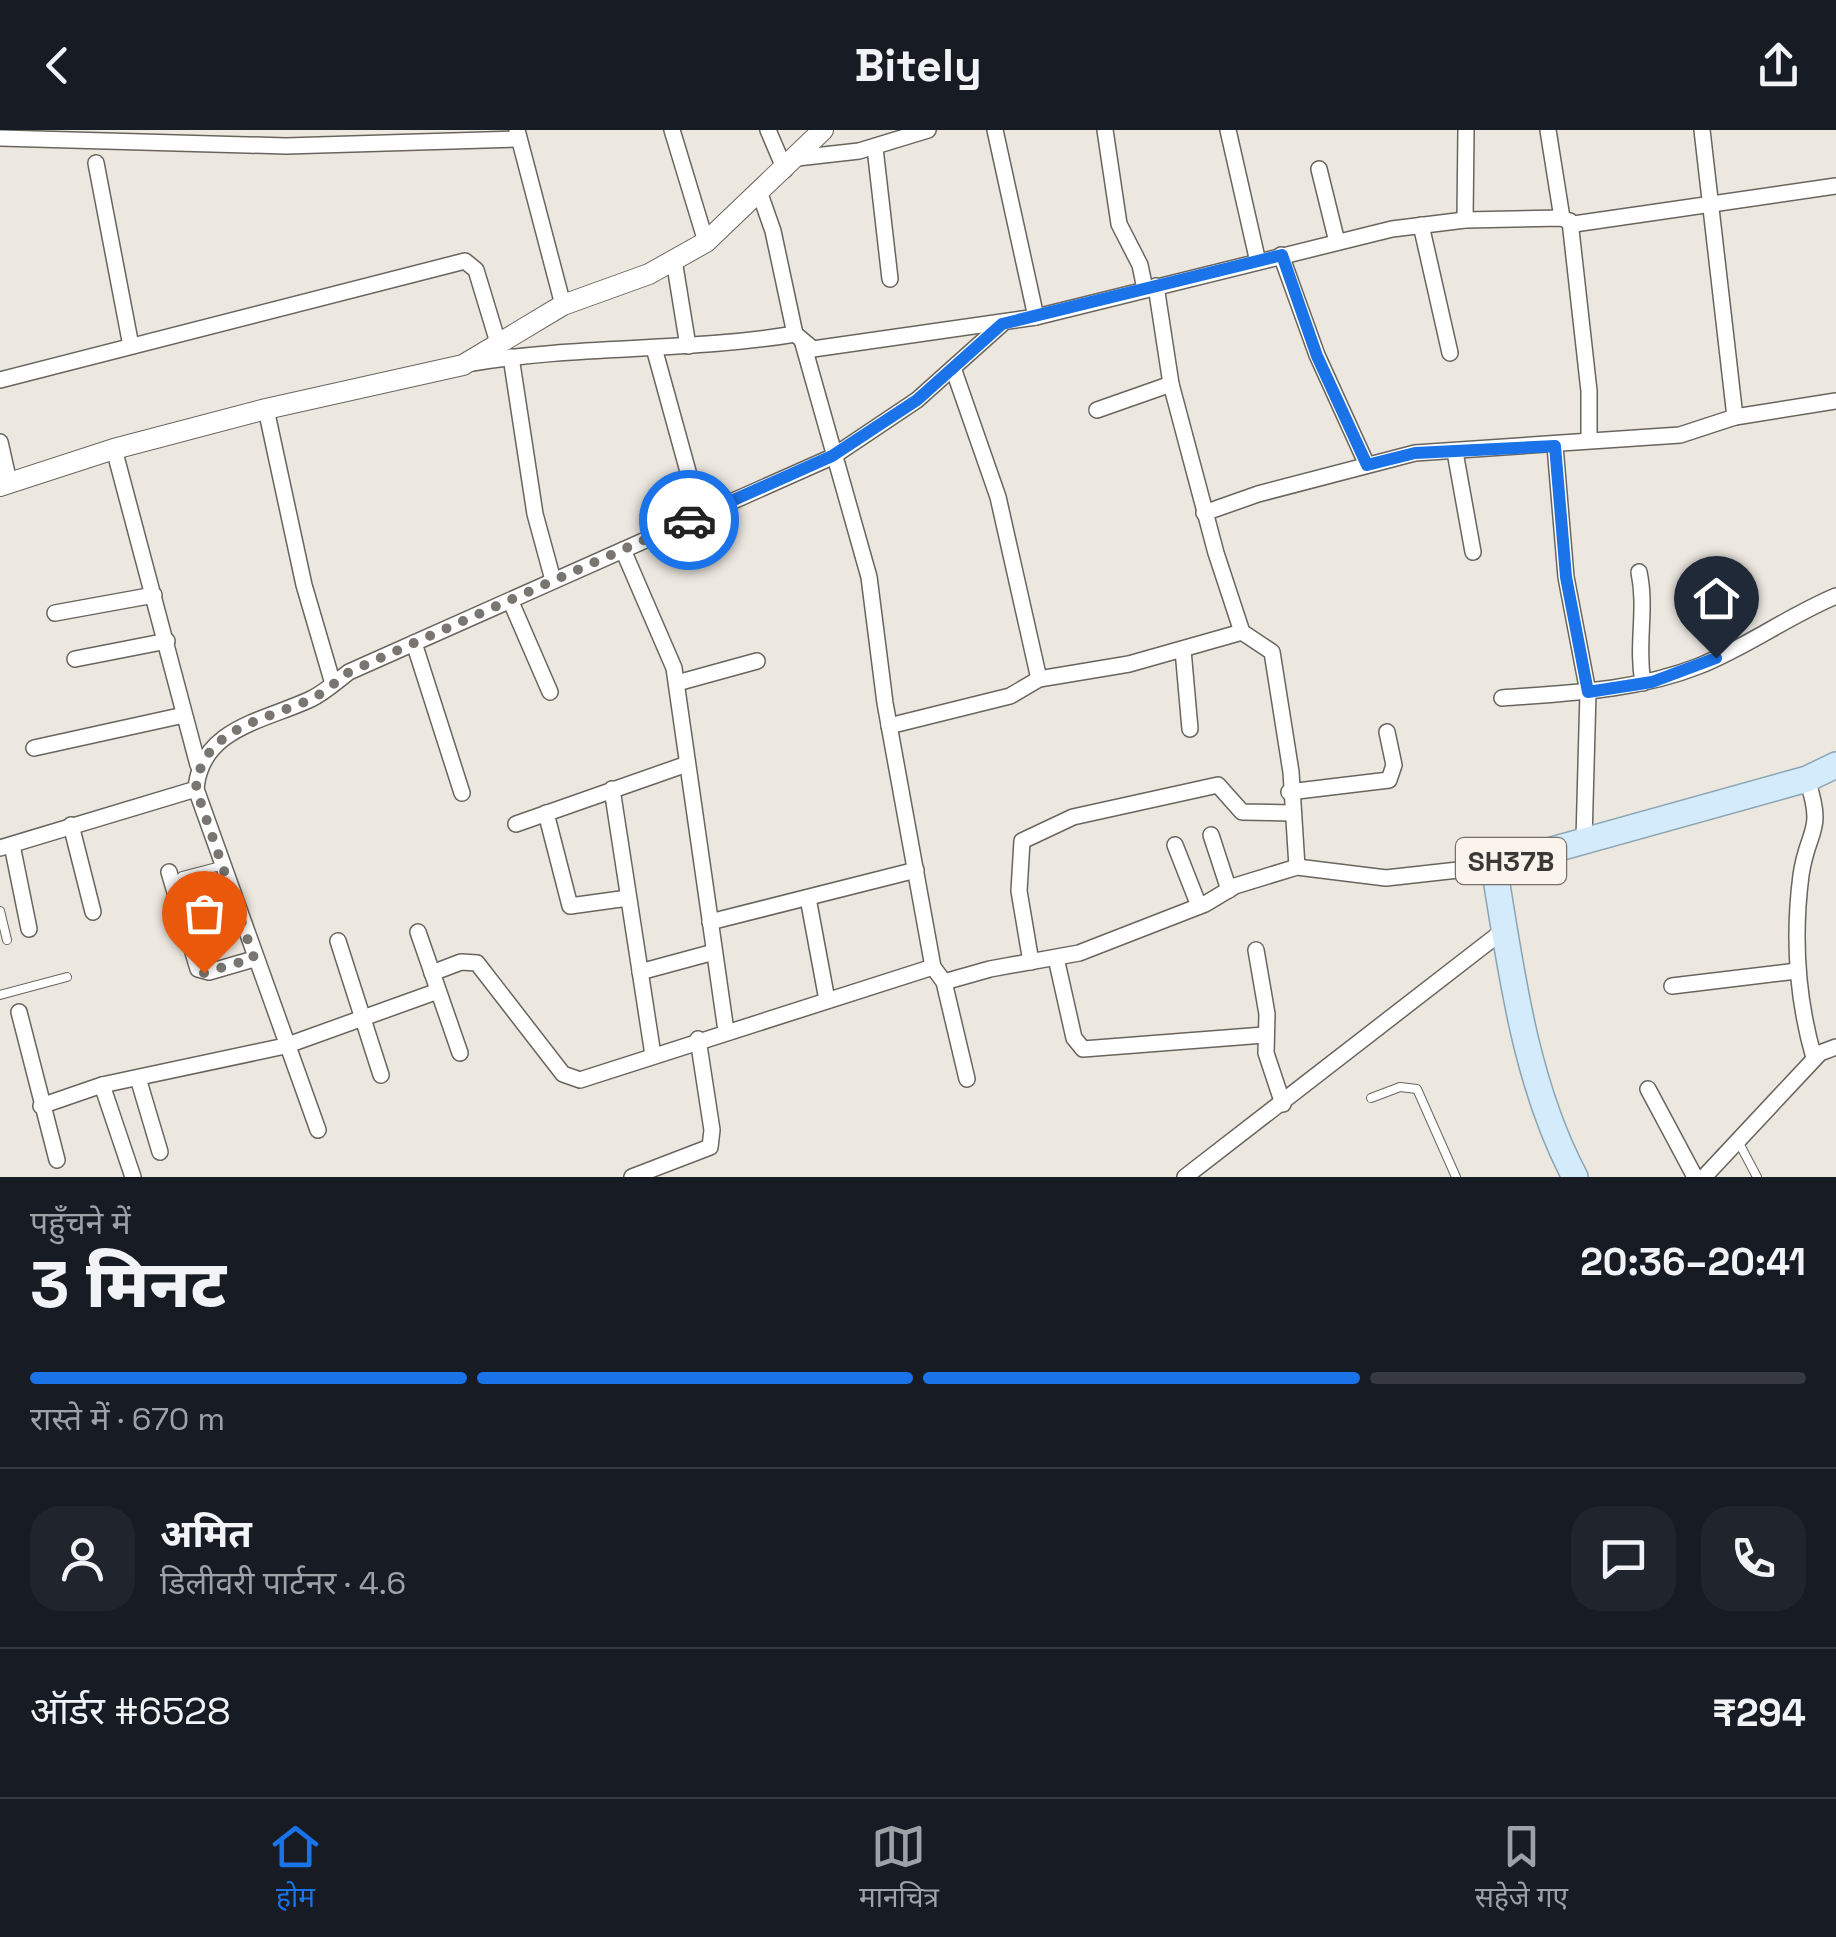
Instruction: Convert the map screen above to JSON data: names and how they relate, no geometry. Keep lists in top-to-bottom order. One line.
{"streets":{"main road":["SH37B"]},"page":{"header":"Bitely","heading":["3 मिनट","पहुँचने में","20:36–20:41"],"panel":["अमित","डिलीवरी पार्टनर · 4.6","ऑर्डर #6528","₹294"],"bar":"रास्ते में · 670 m","tabs":["होम","मानचित्र","सहेजे गए"]}}
